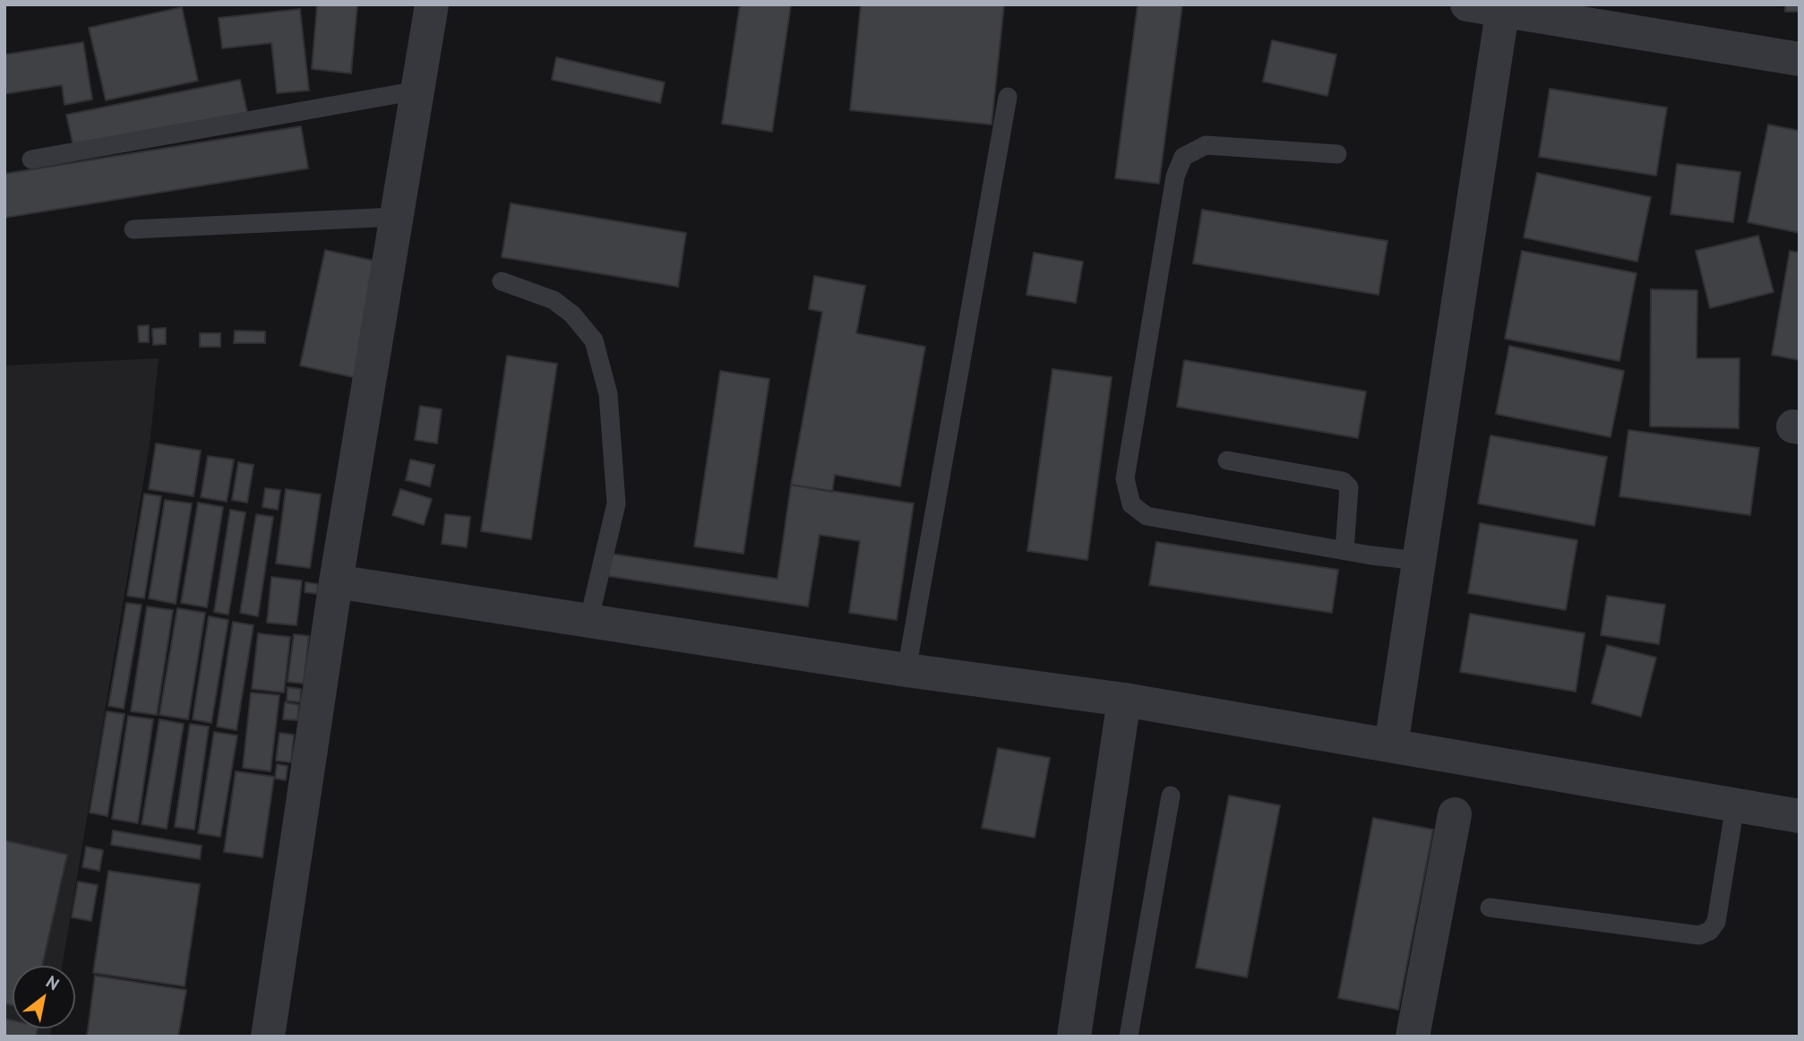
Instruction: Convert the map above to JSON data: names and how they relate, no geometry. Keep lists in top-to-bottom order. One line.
{"north":"top right"}
